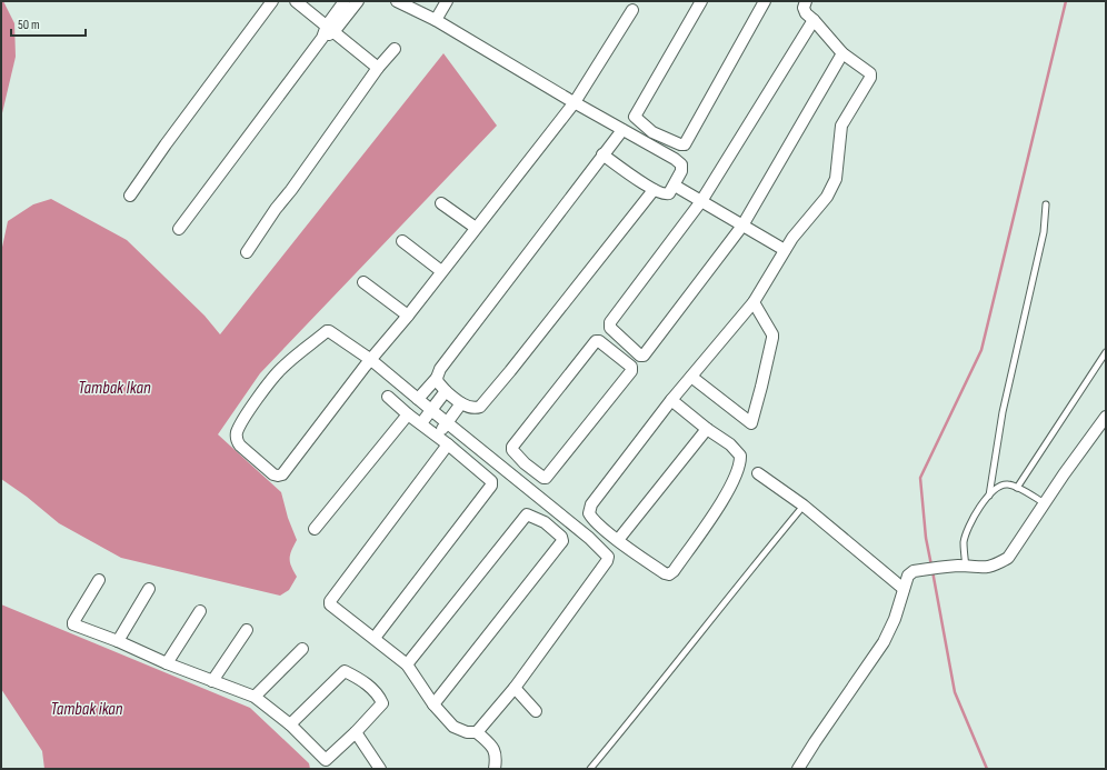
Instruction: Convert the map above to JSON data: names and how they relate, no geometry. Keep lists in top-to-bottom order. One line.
{"water":["Tambak Ikan","Tambak ikan"],"scale_bar":"50 m"}
